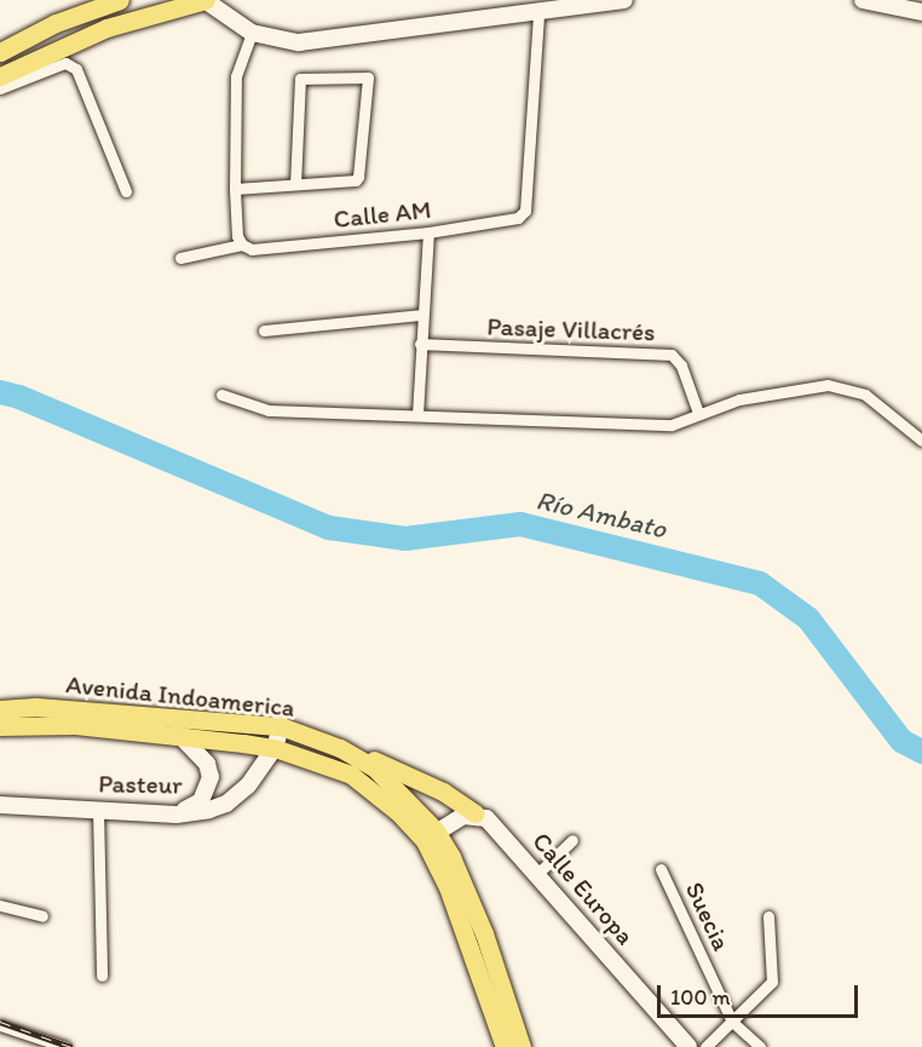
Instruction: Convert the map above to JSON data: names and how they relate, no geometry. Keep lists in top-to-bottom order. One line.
{"streets":{"main road":["Avenida Indoamerica"],"street":["Calle AM","Pasaje Villacrés","Pasteur","Calle Europa","Suecia"]},"crossings":[["Avenida Indoamerica","Pasteur"]],"water":["Río Ambato"],"scale_bar":"100 m"}
